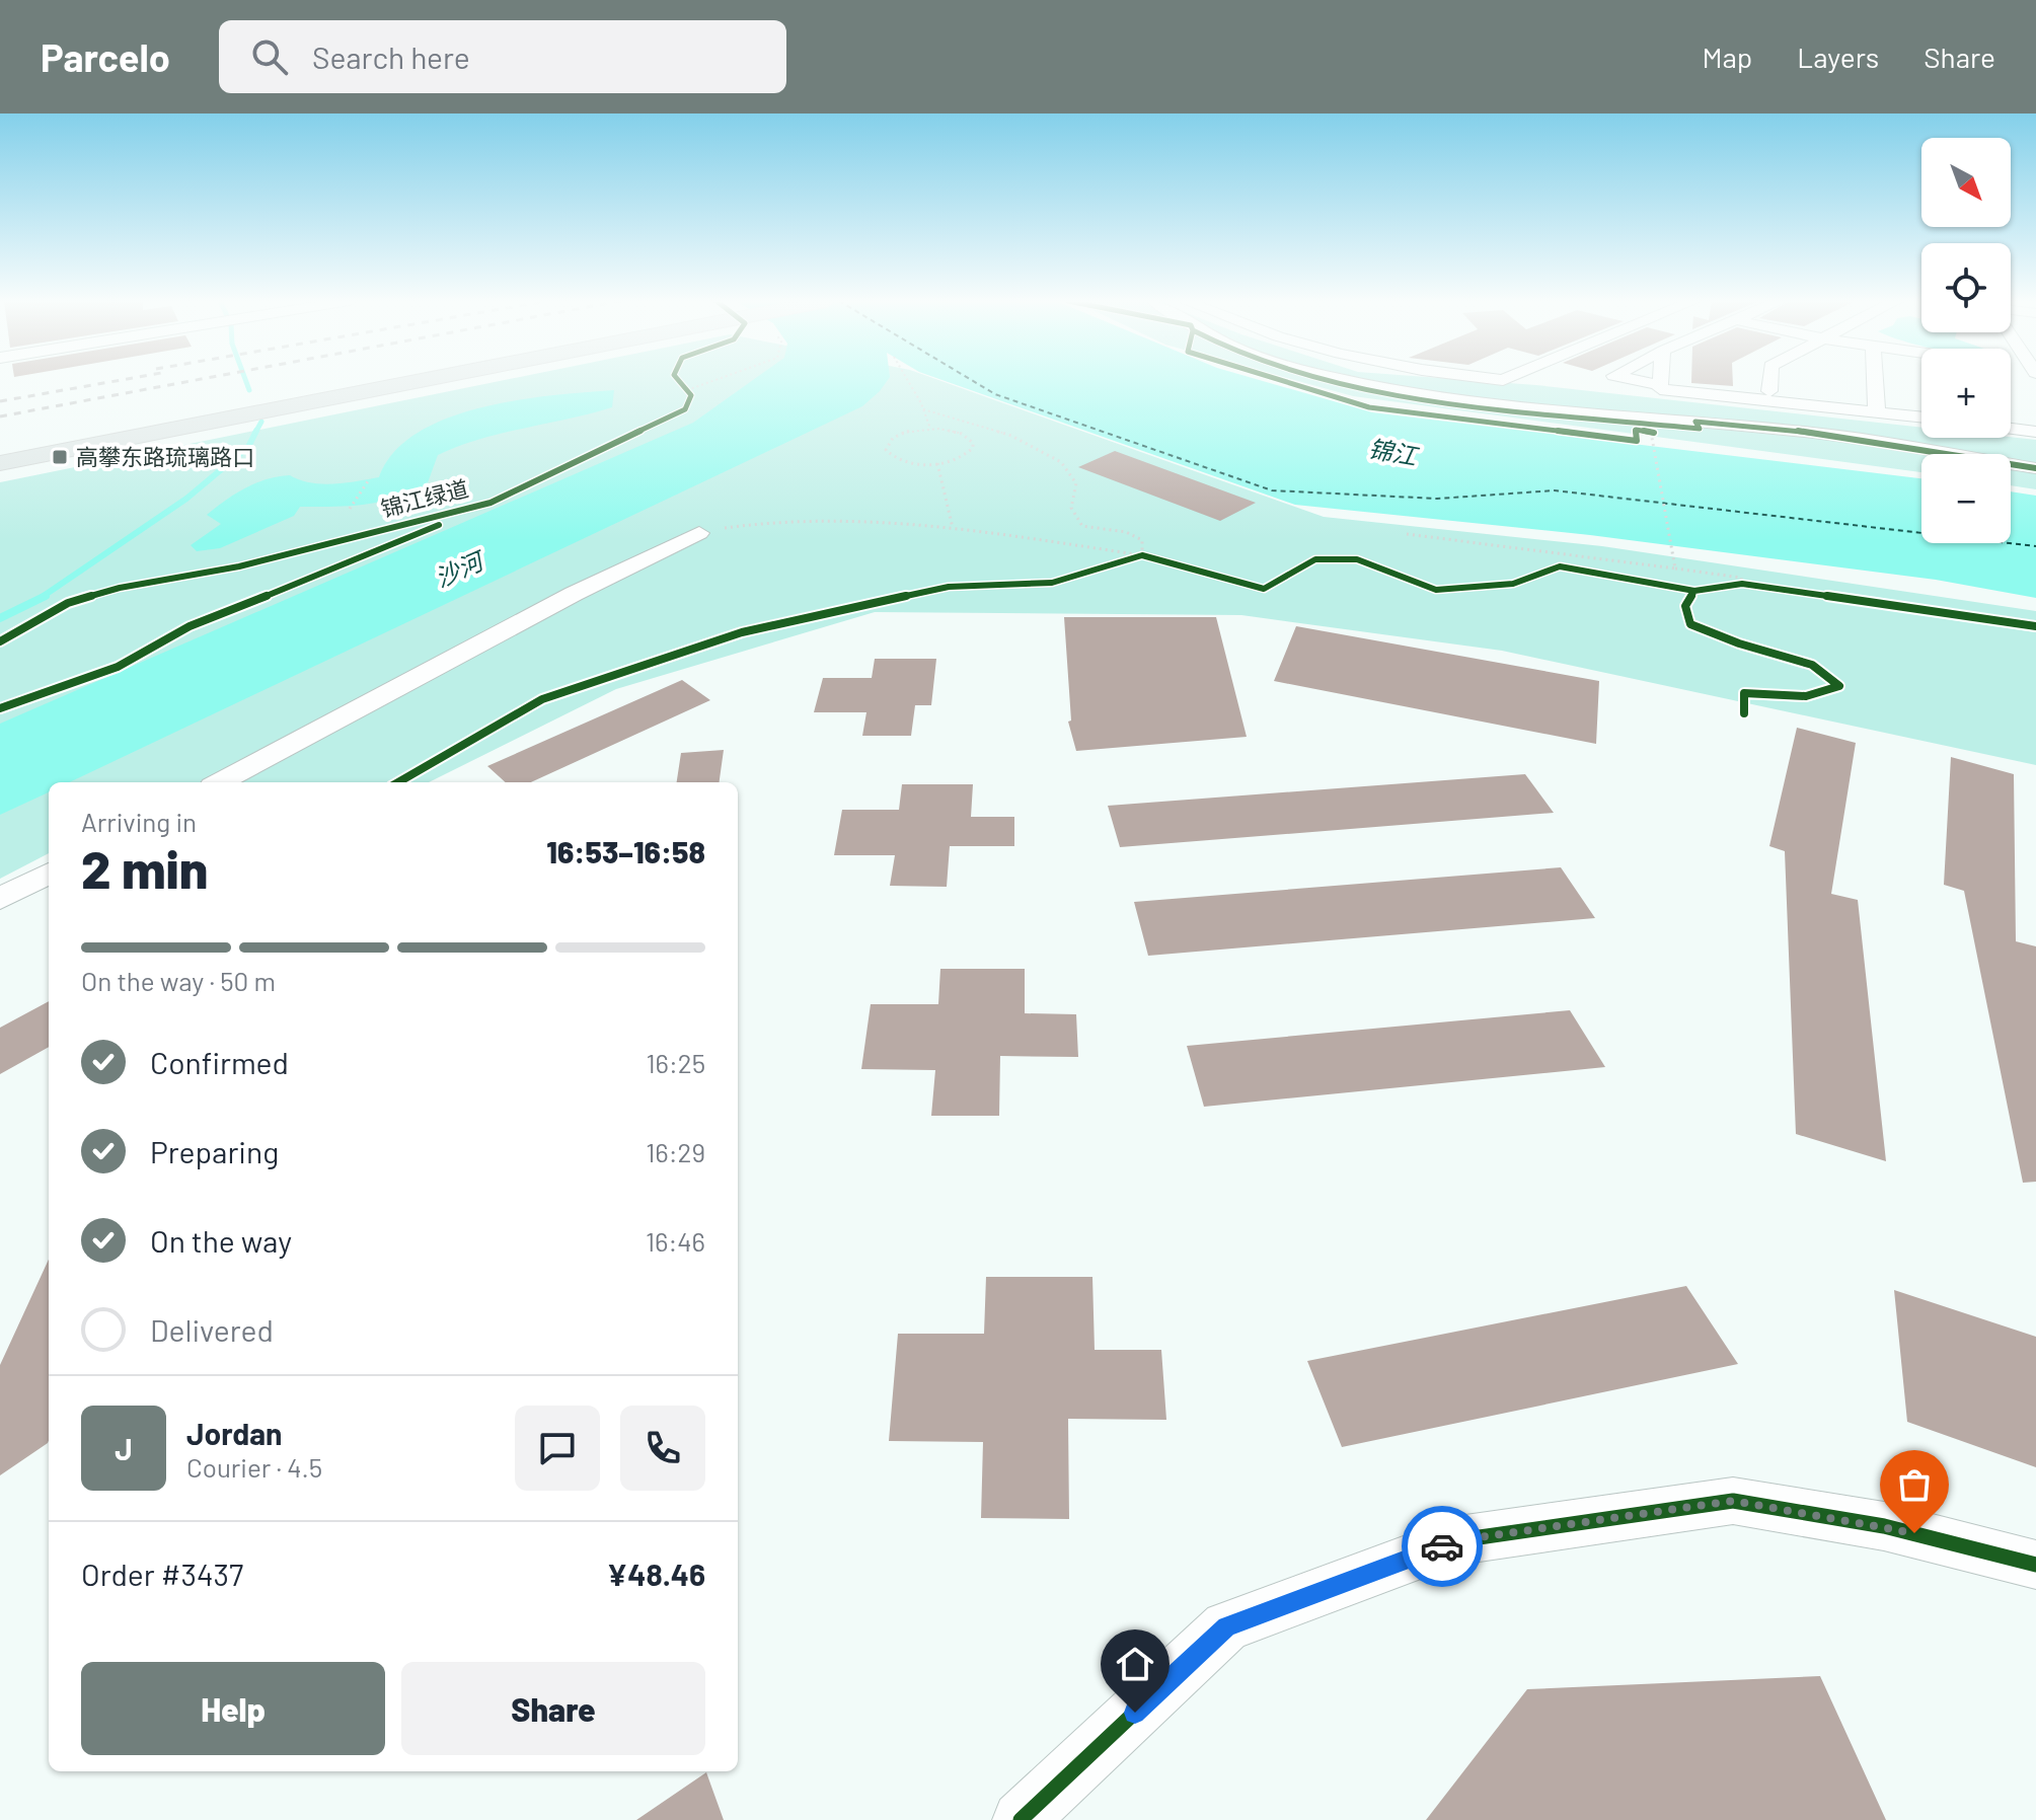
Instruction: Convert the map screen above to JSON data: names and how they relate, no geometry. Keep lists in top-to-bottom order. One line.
{"streets":{"cycle path":["锦江绿道"]},"water":["锦江","沙河"],"places":{"transit":["高攀东路琉璃路口"]},"north":"bottom right","page":{"header":"Parcelo","search":"Search here","nav":["Map","Layers","Share"],"map_buttons":["+","−"],"heading":["2 min","Arriving in","16:53–16:58"],"panel":["Jordan","Courier · 4.5","Order #3437","¥48.46"],"bar":"On the way · 50 m","list":[["Confirmed","16:25"],["Preparing","16:29"],["On the way","16:46"],"Delivered"],"round":"J","buttons":["Help","Share"]}}
